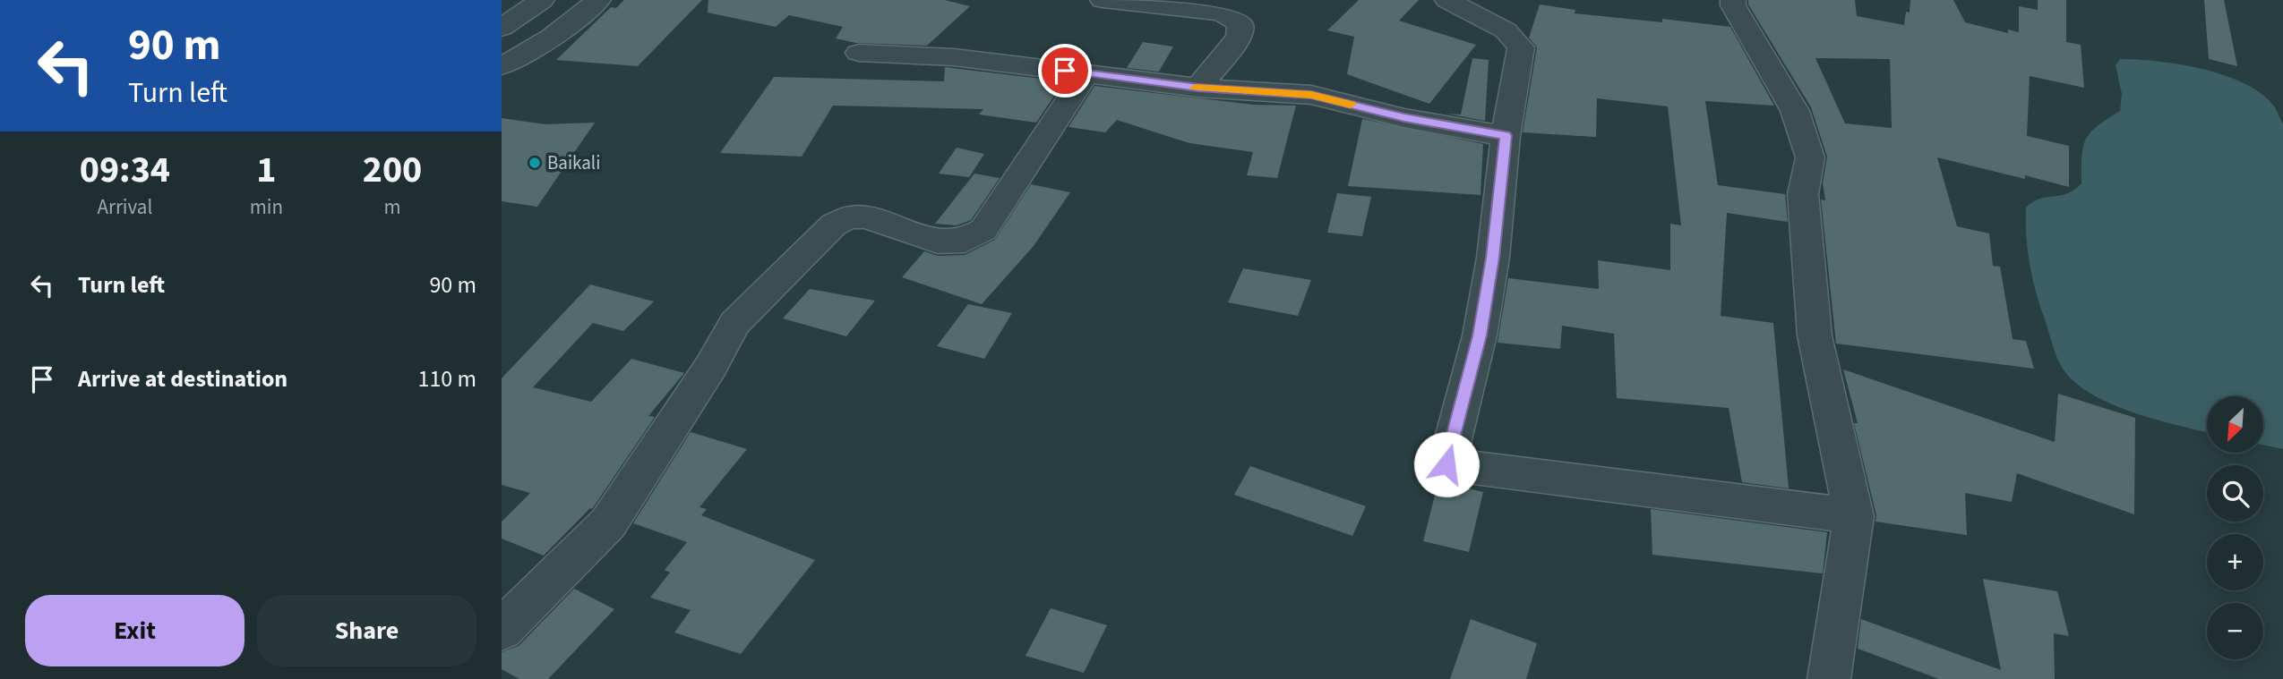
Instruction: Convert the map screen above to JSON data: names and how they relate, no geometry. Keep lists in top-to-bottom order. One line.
{"places":["Baikali"],"north":"bottom left","page":{"turn":["90 m","Turn left"],"eta":["09:34","Arrival","1","min","200","m"],"list":[{"name":"Turn left","value":"90 m"},{"name":"Arrive at destination","value":"110 m"}],"map_buttons":["+","−"],"buttons":["Exit","Share"]}}
